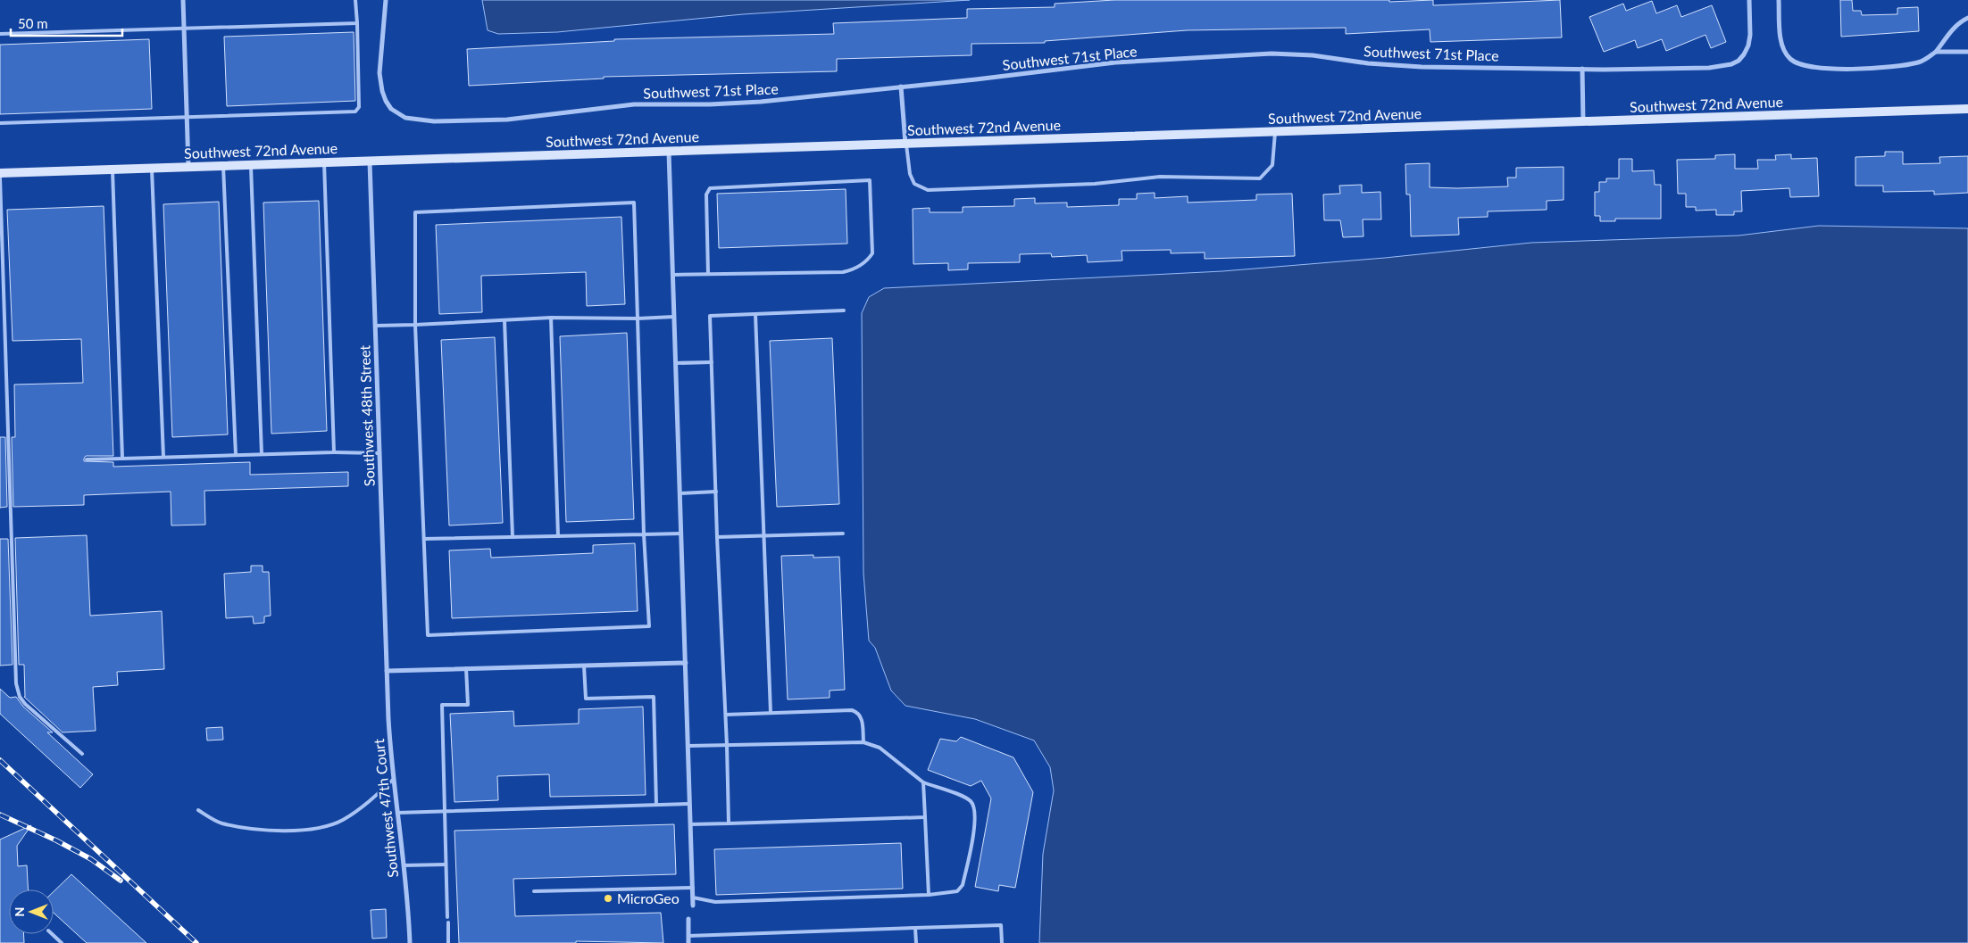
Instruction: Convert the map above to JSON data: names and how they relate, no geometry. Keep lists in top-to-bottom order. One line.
{"streets":{"street":["Southwest 71st Place","Southwest 72nd Avenue","Southwest 48th Street","Southwest 47th Court"]},"crossings":[["Southwest 72nd Avenue","Southwest 48th Street"],["Southwest 48th Street","Southwest 47th Court"]],"places":["MicroGeo"],"scale_bar":"50 m","north":"left"}
